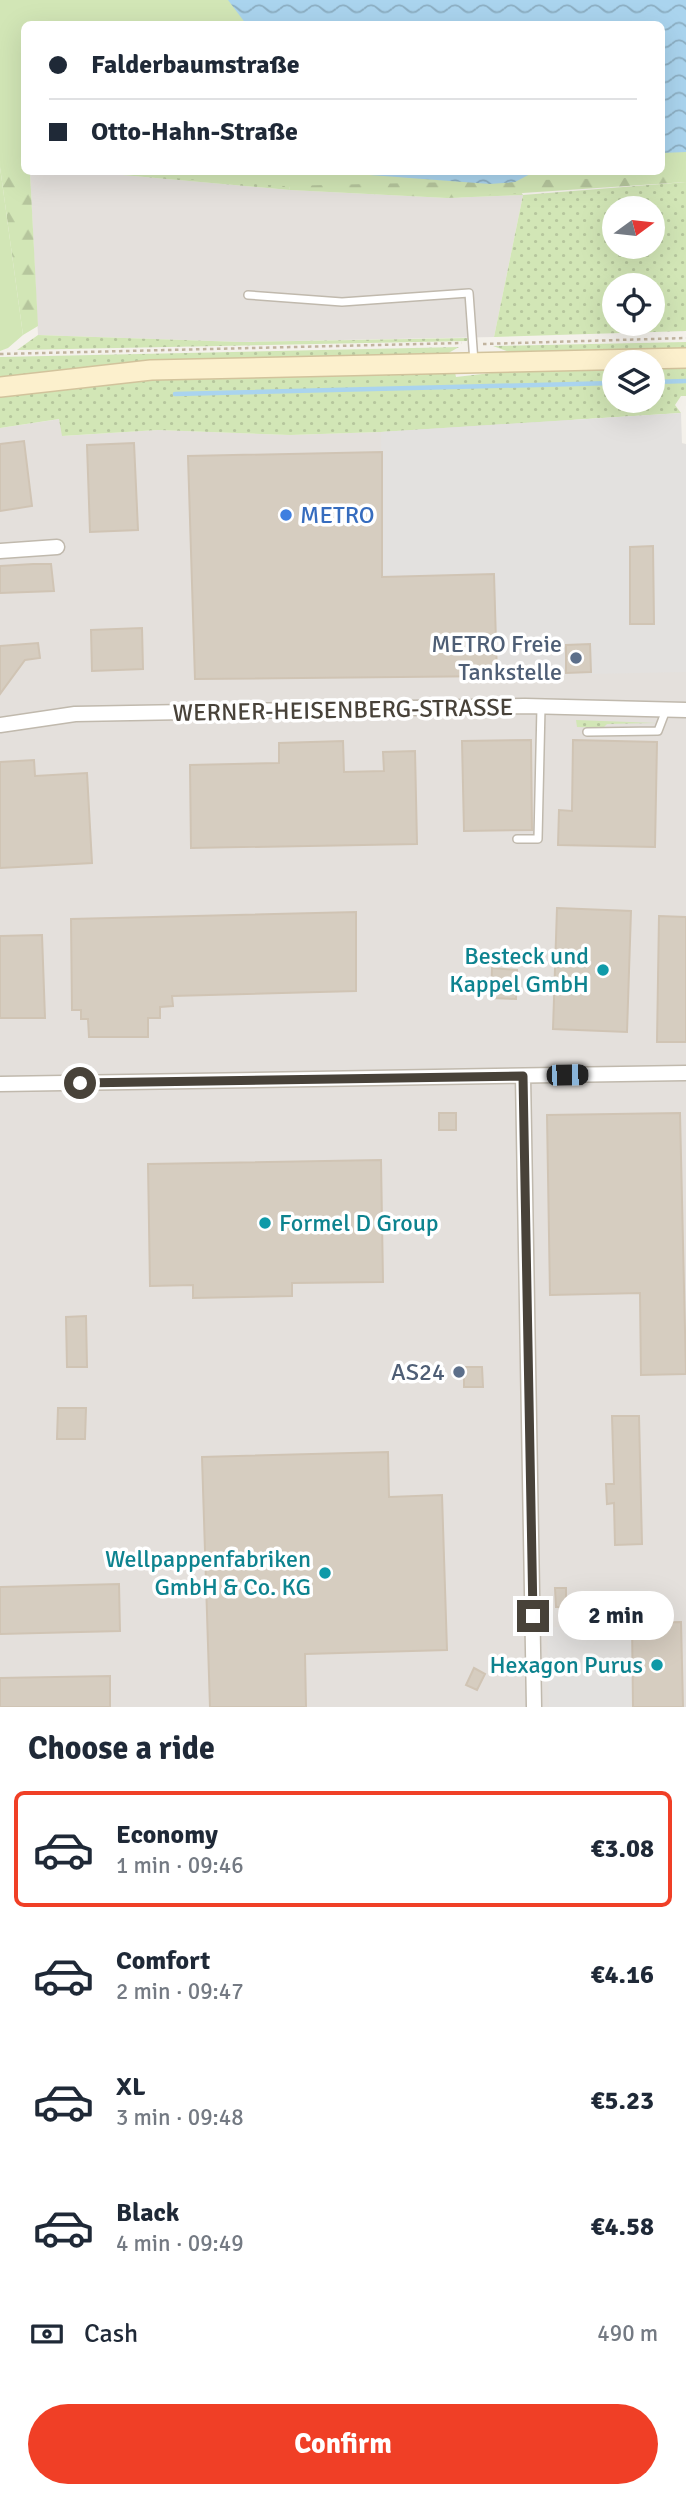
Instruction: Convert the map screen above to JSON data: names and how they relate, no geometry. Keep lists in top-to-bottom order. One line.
{"streets":{"street":["WERNER-HEISENBERG-STRASSE"]},"places":["METRO","METRO Freie Tankstelle","Besteck und Kappel GmbH","Formel D Group","AS24","Wellpappenfabriken GmbH & Co. KG","Hexagon Purus"],"north":"right","page":{"banner":["Falderbaumstraße","Otto-Hahn-Straße"],"bubble":"2 min","heading":"Choose a ride","list":[{"name":"Economy","note":"1 min · 09:46","value":"€3.08"},{"name":"Comfort","note":"2 min · 09:47","value":"€4.16"},{"name":"XL","note":"3 min · 09:48","value":"€5.23"},{"name":"Black","note":"4 min · 09:49","value":"€4.58"}],"pay":["Cash","490 m"],"buttons":"Confirm"}}
